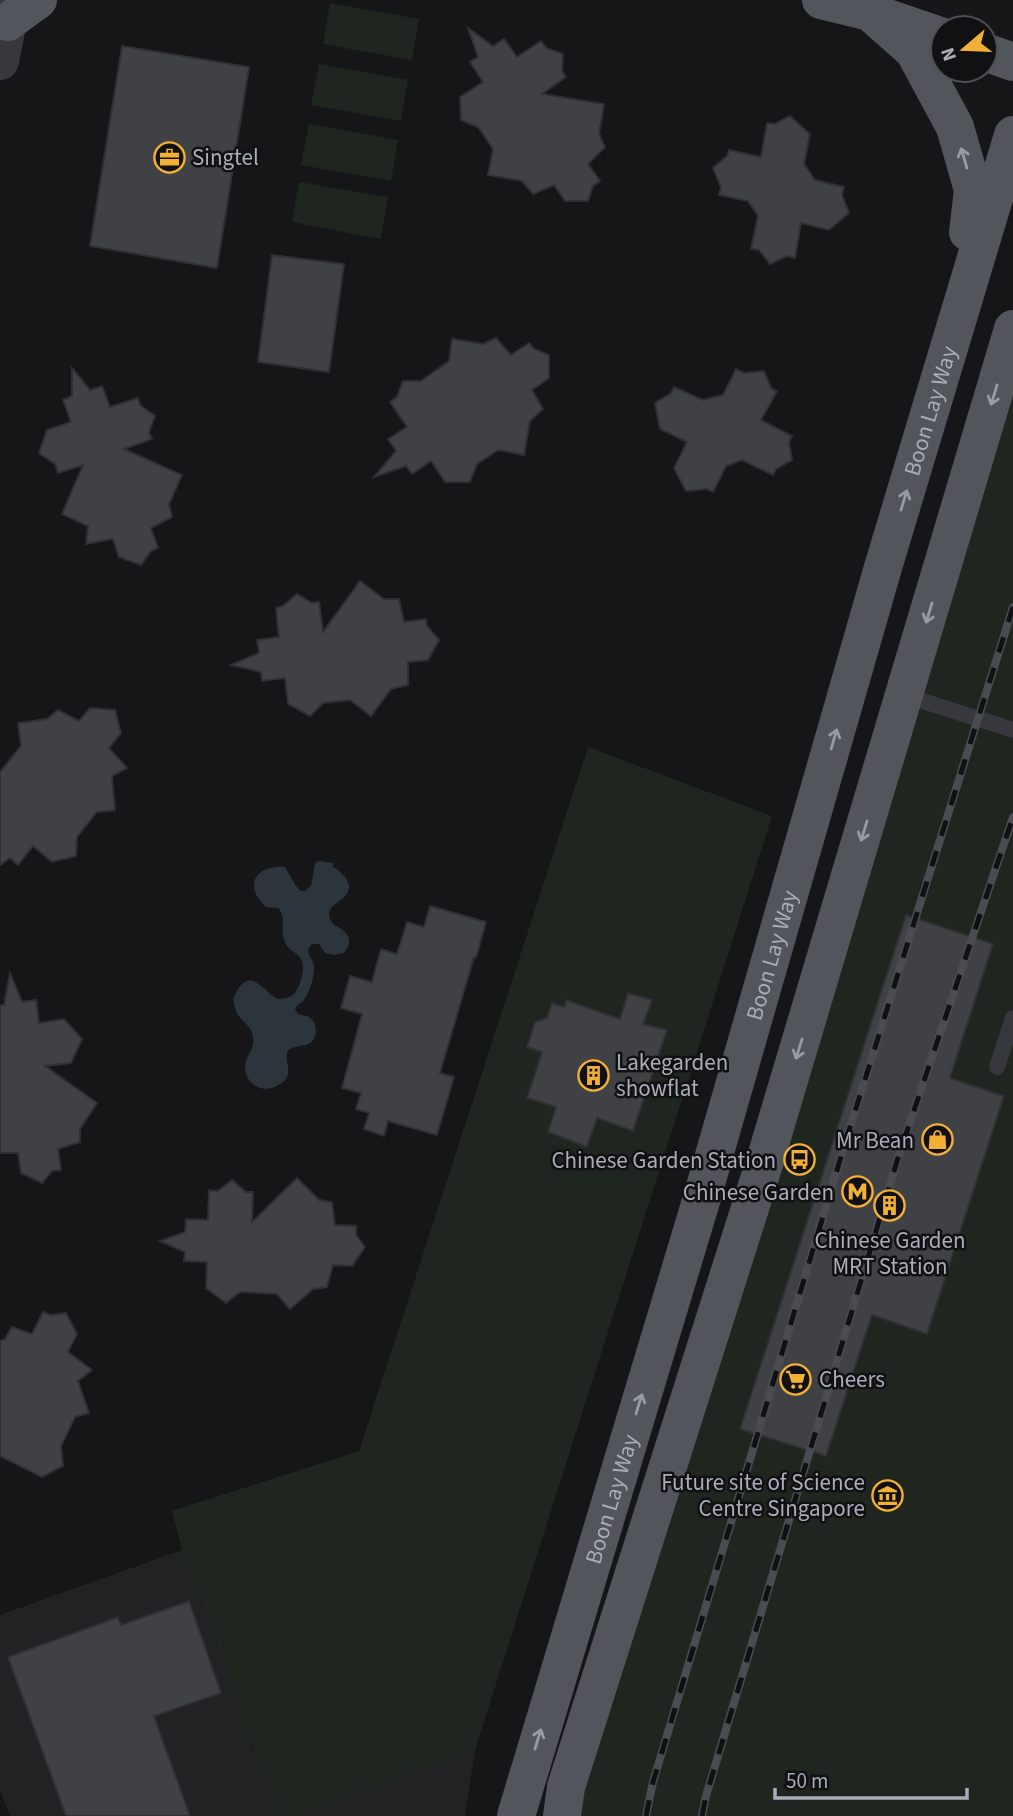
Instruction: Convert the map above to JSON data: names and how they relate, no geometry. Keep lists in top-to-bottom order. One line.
{"streets":{"main road":["Boon Lay Way"]},"places":{"office":["Singtel"],"building":["Lakegarden showflat","Chinese Garden MRT Station"],"shop":["Mr Bean"],"bus stop":["Chinese Garden Station"],"metro station":["Chinese Garden"],"supermarket":["Cheers"],"museum":["Future site of Science Centre Singapore"]},"scale_bar":"50 m","north":"left"}
